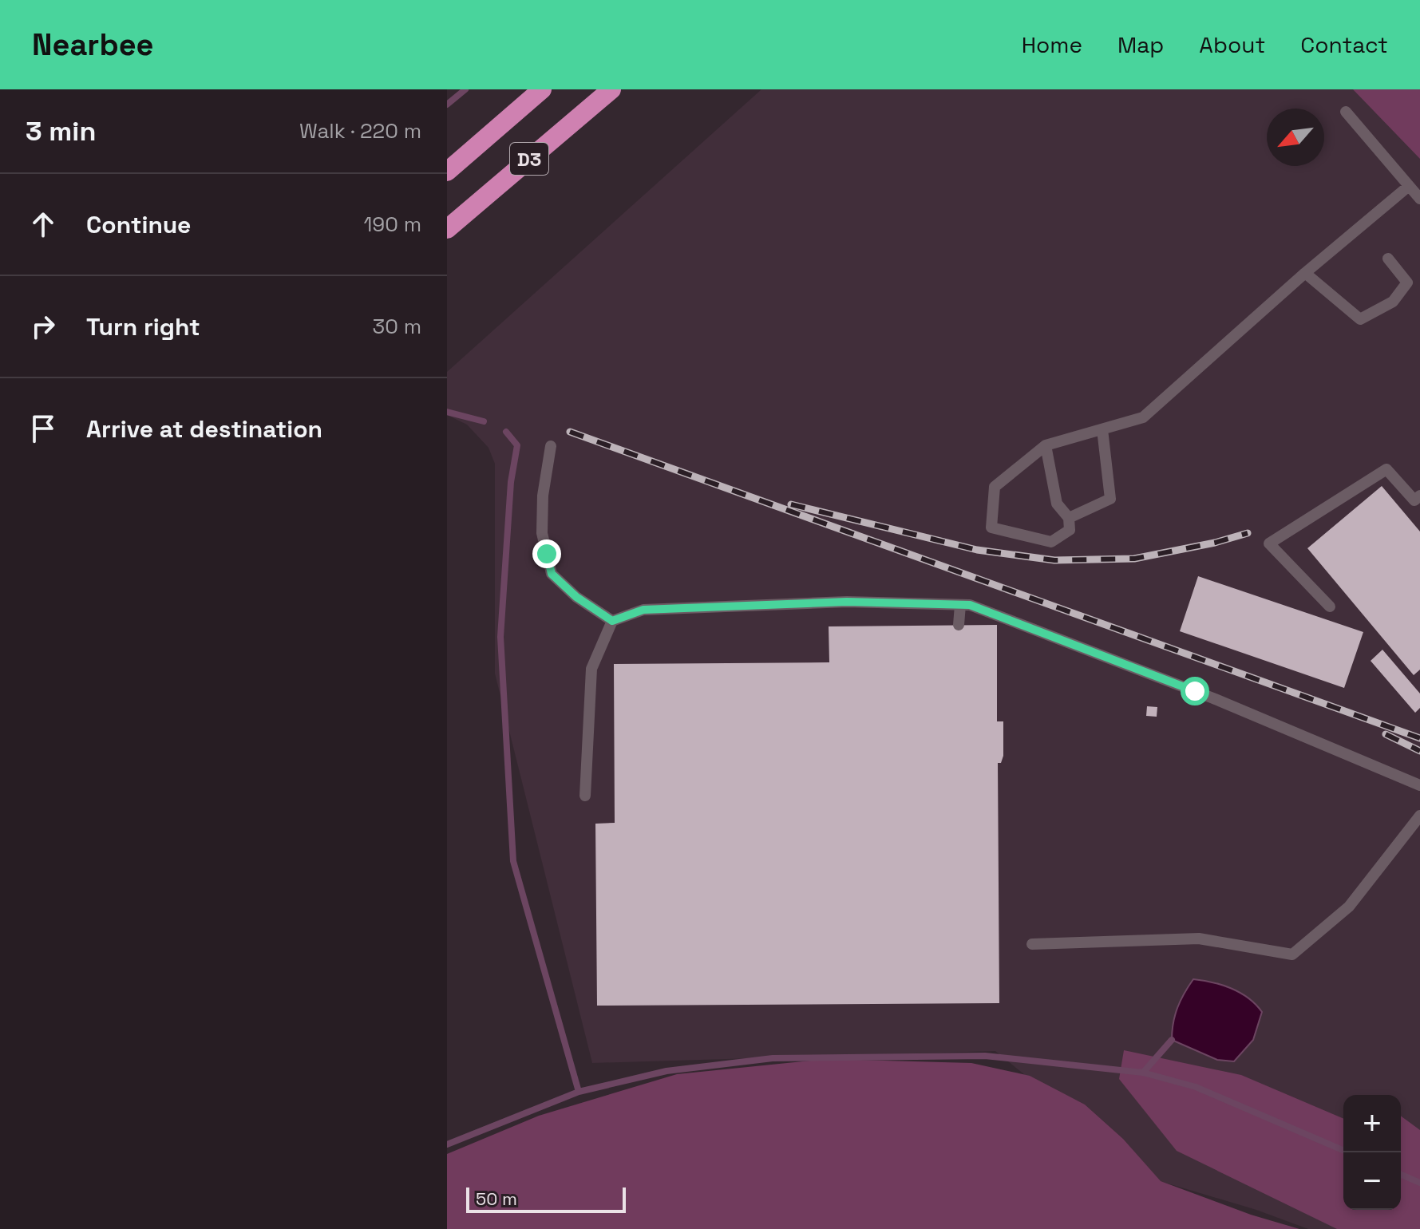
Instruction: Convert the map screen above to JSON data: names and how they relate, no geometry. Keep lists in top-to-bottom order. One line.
{"streets":{"highway":["D3"]},"scale_bar":"50 m","north":"bottom left","page":{"header":"Nearbee","nav":["Home","Map","About","Contact"],"heading":["3 min","Walk · 220 m"],"list":[["Continue","190 m"],["Turn right","30 m"],"Arrive at destination"],"map_buttons":["+","−"],"scale":"50 m"}}
